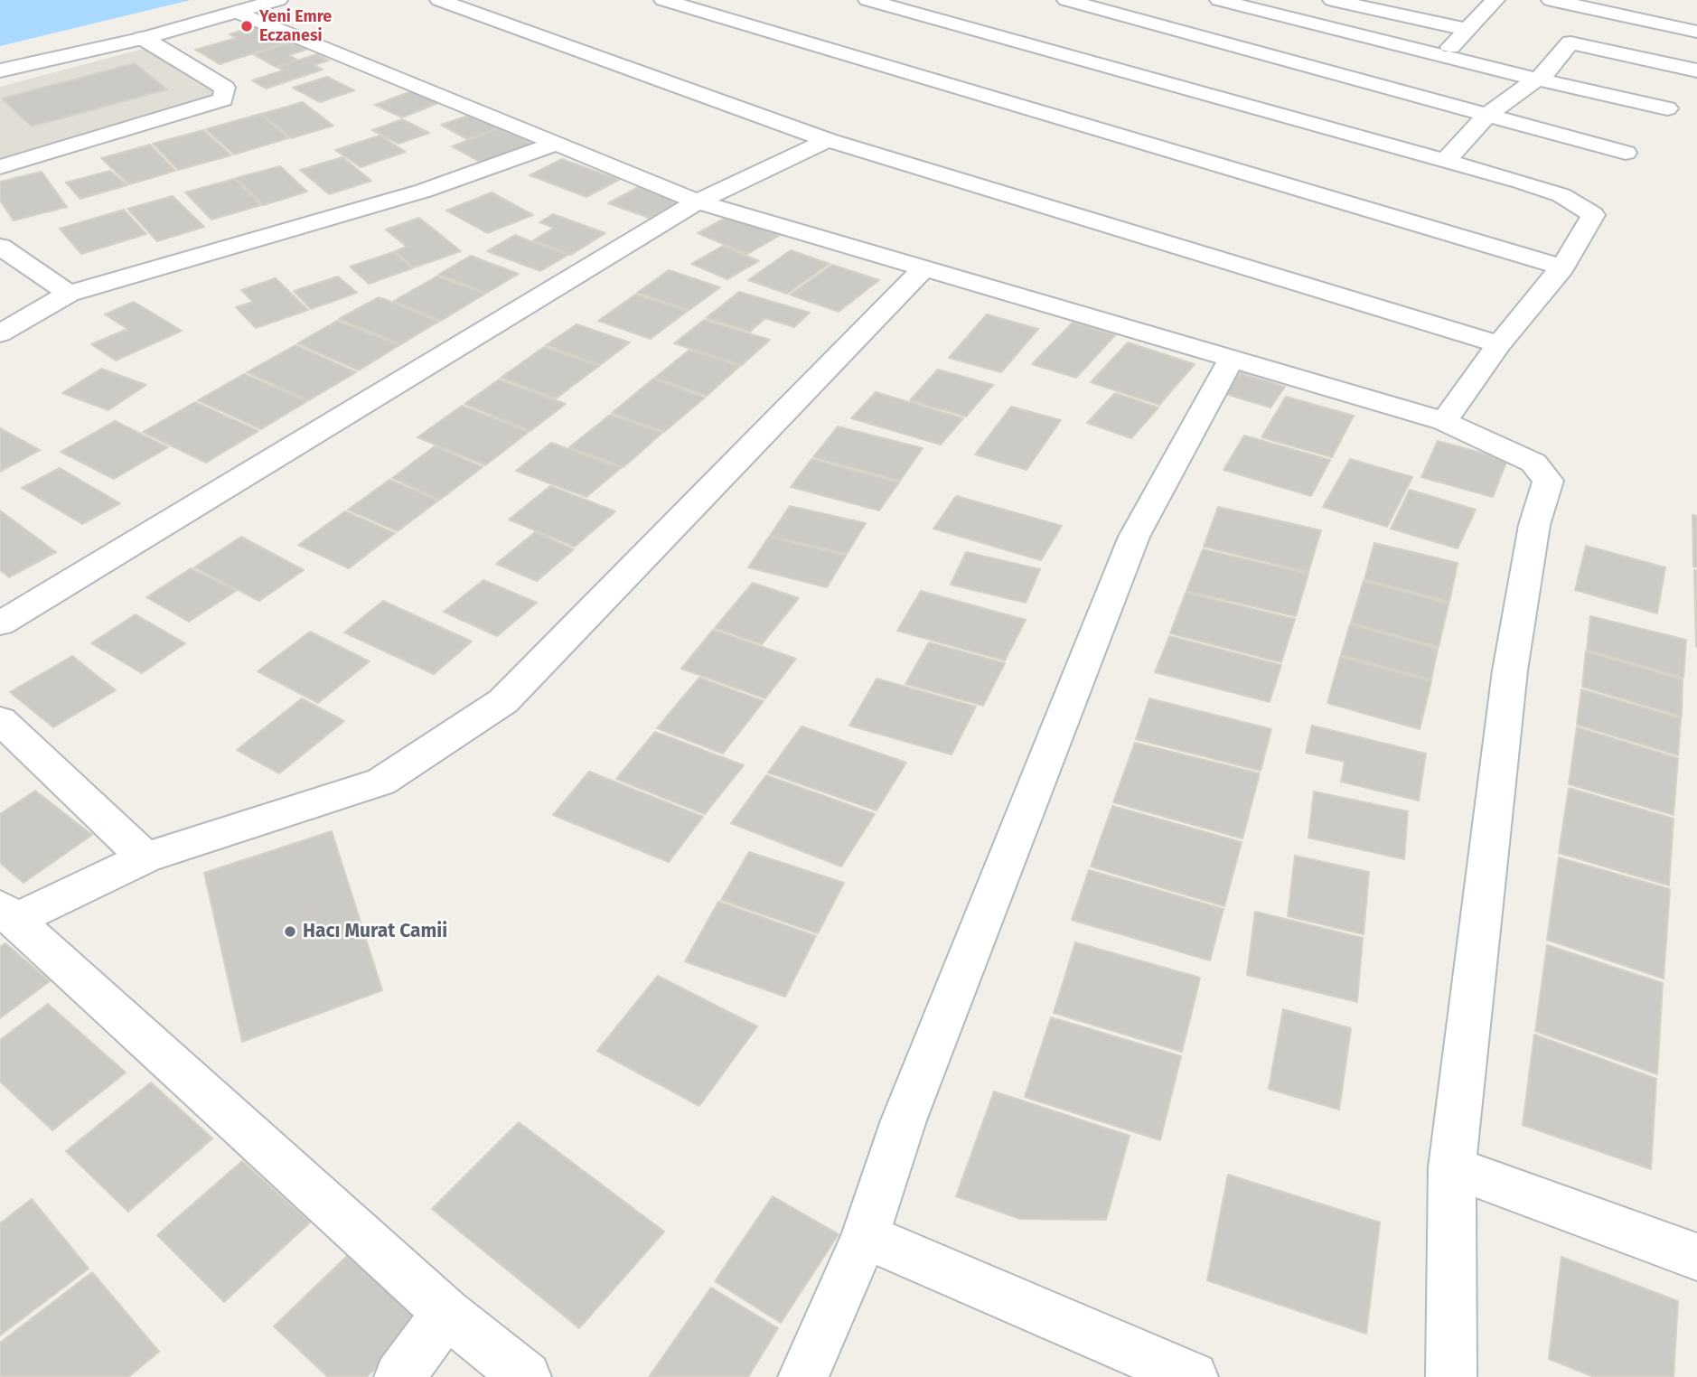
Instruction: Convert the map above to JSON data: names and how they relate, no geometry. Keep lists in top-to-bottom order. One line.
{"places":["Yeni Emre Eczanesi","Hacı Murat Camii"]}
